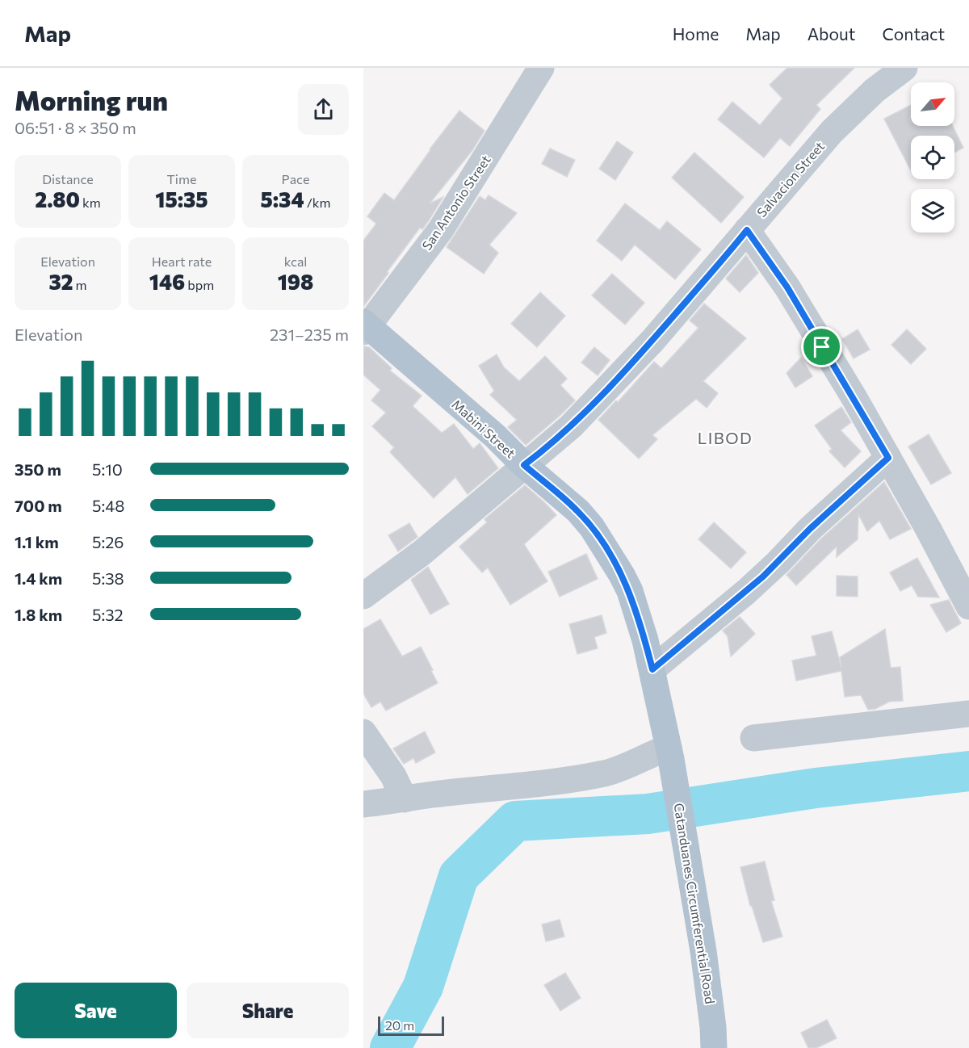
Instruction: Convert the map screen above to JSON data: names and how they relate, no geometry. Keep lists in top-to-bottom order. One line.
{"streets":{"main road":["Mabini Street","Catanduanes Circumferential Road"],"street":["Salvacion Street","San Antonio Street"]},"crossings":[["Salvacion Street","Mabini Street"],["San Antonio Street","Mabini Street"],["Mabini Street","Catanduanes Circumferential Road"]],"districts":["LIBOD"],"scale_bar":"20 m","north":"top right","page":{"header":"Map","nav":["Home","Map","About","Contact"],"heading":["Morning run","06:51 · 8 × 350 m"],"stats":[["Distance","2.80 km"],["Time","15:35"],["Pace","5:34 /km"],["Elevation","32 m"],["Heart rate","146 bpm"],["kcal","198"]],"chart":["Elevation","231–235 m"],"list":[{"name":"350 m","note":"5:10"},{"name":"700 m","note":"5:48"},{"name":"1.1 km","note":"5:26"},{"name":"1.4 km","note":"5:38"},{"name":"1.8 km","note":"5:32"}],"buttons":["Save","Share"],"scale":"20 m"}}
